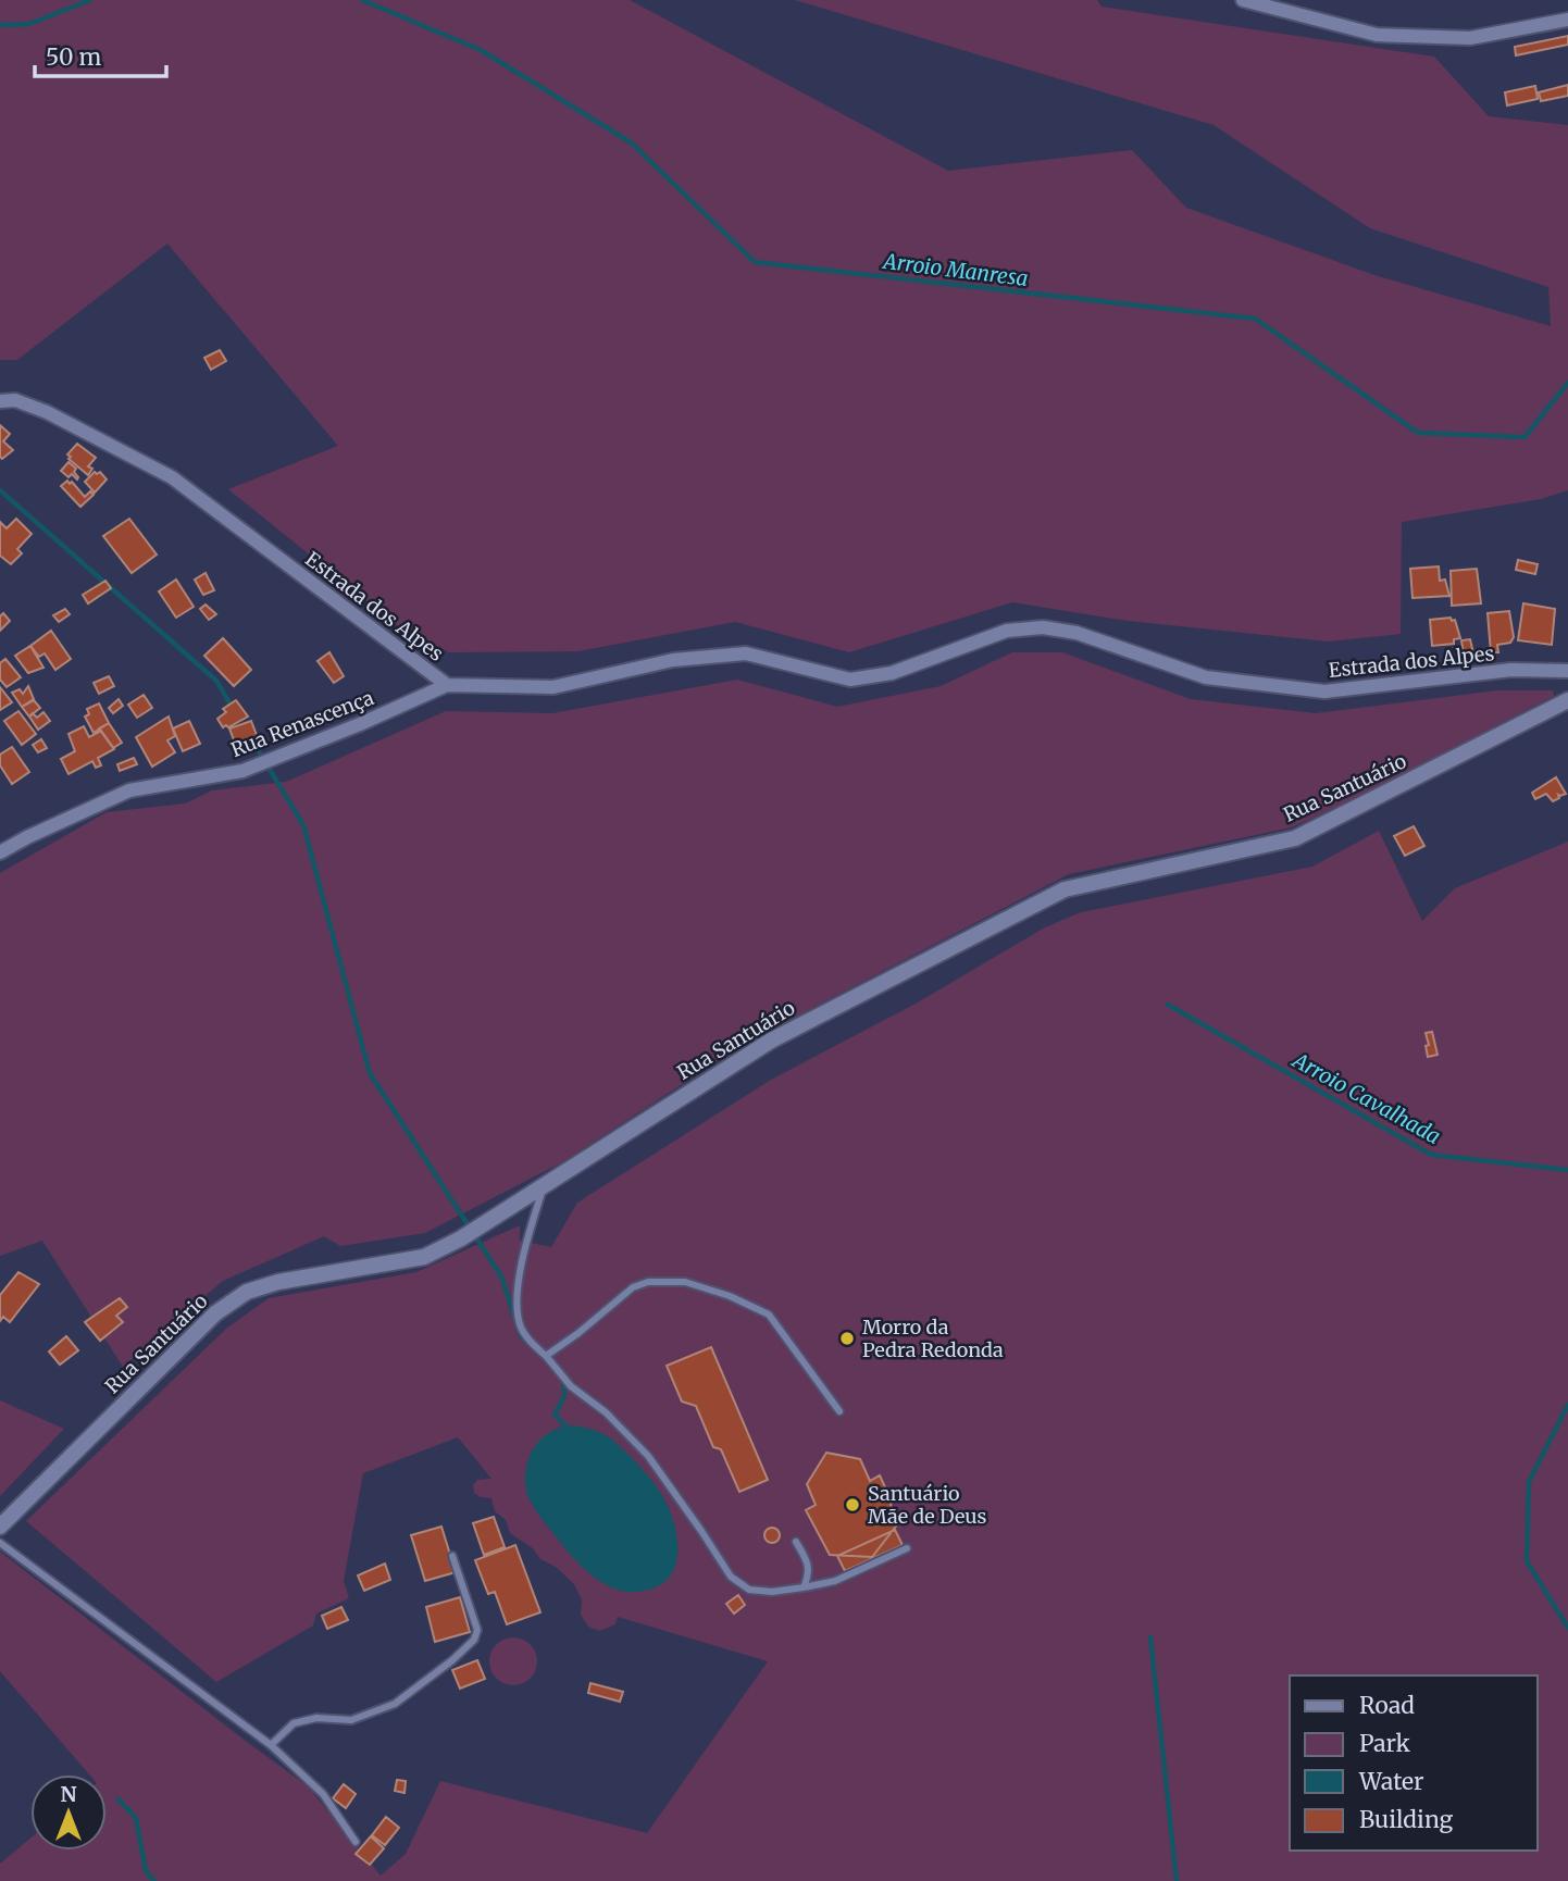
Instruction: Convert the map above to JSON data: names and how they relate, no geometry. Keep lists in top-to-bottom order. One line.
{"streets":{"street":["Estrada dos Alpes","Rua Renascença","Rua Santuário"]},"crossings":[["Estrada dos Alpes","Rua Renascença"]],"water":["Arroio Manresa","Arroio Cavalhada"],"places":["Morro da Pedra Redonda","Santuário Mãe de Deus"],"legend":["Road","Park","Water","Building"],"scale_bar":"50 m","north":"top"}
